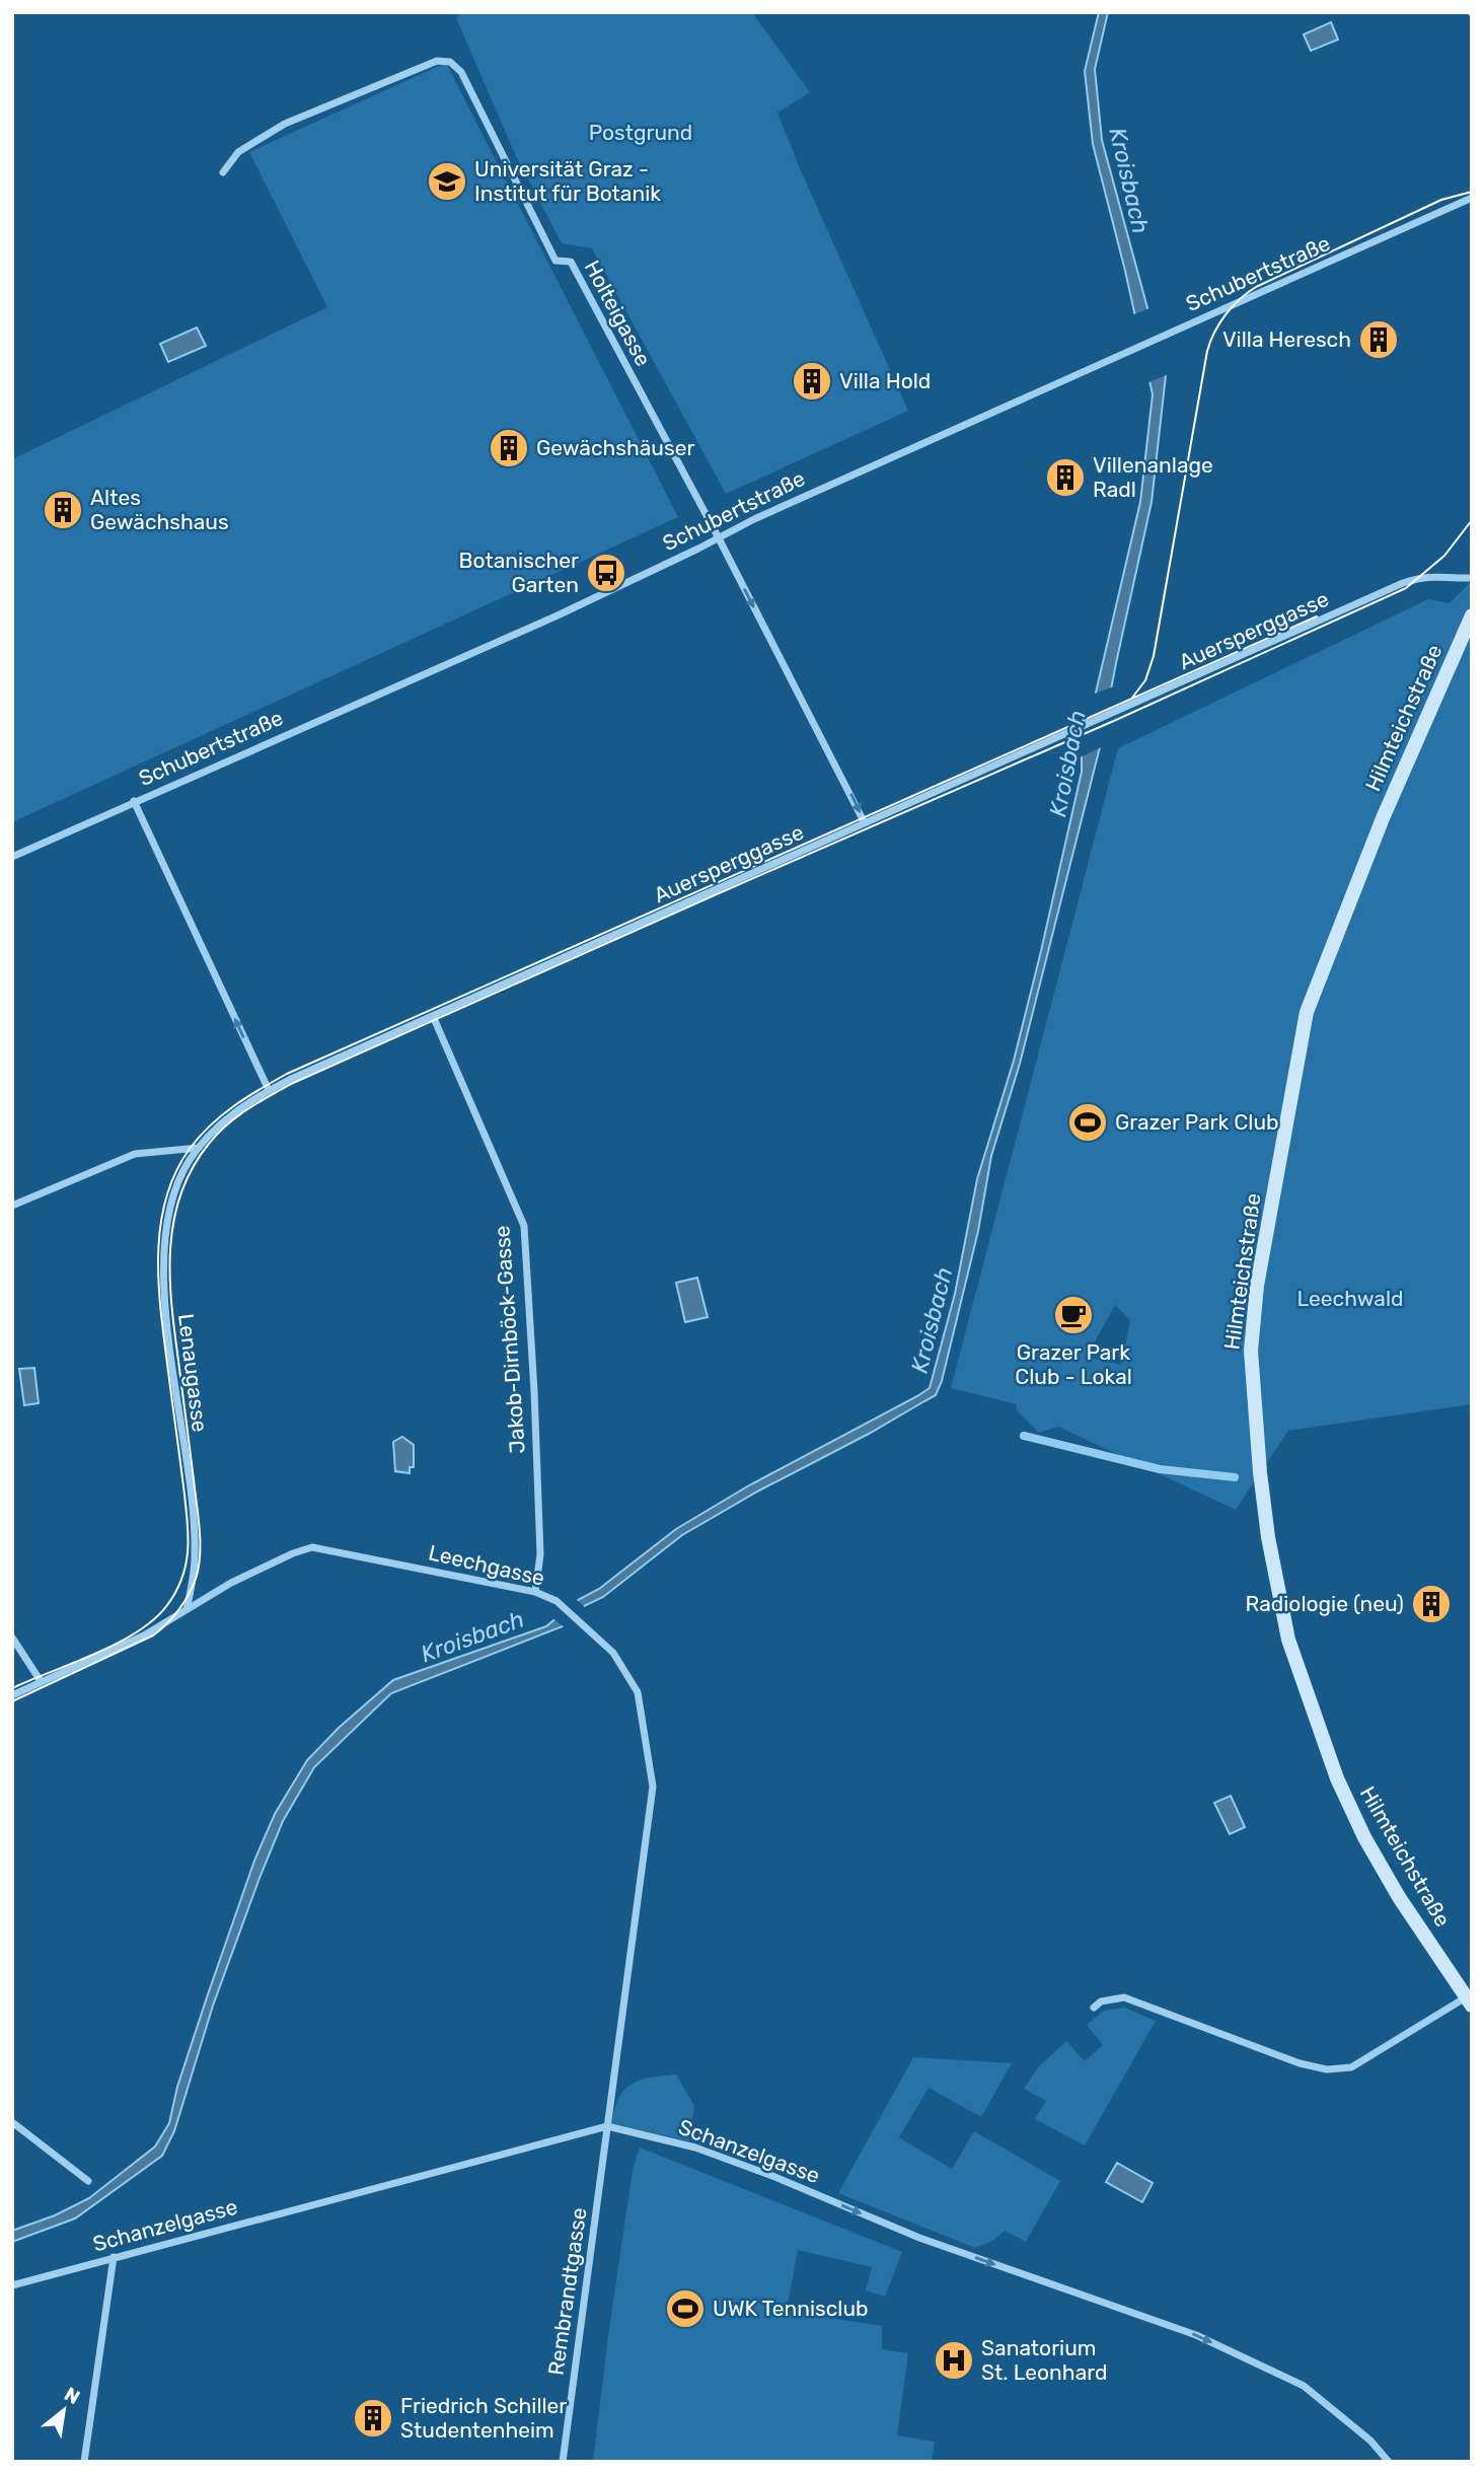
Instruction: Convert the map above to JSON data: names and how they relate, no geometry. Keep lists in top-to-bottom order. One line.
{"streets":{"main road":["Hilmteichstraße"],"street":["Schubertstraße","Holteigasse","Auersperggasse","Jakob-Dirnböck-Gasse","Lenaugasse","Leechgasse","Schanzelgasse","Rembrandtgasse"]},"crossings":[["Schubertstraße","Holteigasse"],["Holteigasse","Auersperggasse"],["Auersperggasse","Jakob-Dirnböck-Gasse"],["Auersperggasse","Lenaugasse"],["Jakob-Dirnböck-Gasse","Leechgasse"],["Lenaugasse","Leechgasse"],["Leechgasse","Schanzelgasse"],["Leechgasse","Rembrandtgasse"],["Schanzelgasse","Rembrandtgasse"]],"one_way":["Schanzelgasse"],"water":["Kroisbach"],"parks":["Postgrund","Leechwald"],"places":{"school or university":["Universität Graz - Institut für Botanik"],"building":["Villa Heresch","Villa Hold","Gewächshäuser","Villenanlage Radl","Altes Gewächshaus","Radiologie (neu)","Friedrich Schiller Studentenheim"],"bus stop":["Botanischer Garten"],"sports":["Grazer Park Club","UWK Tennisclub"],"cafe":["Grazer Park Club - Lokal"],"hospital":["Sanatorium St. Leonhard"]},"north":"top right"}
